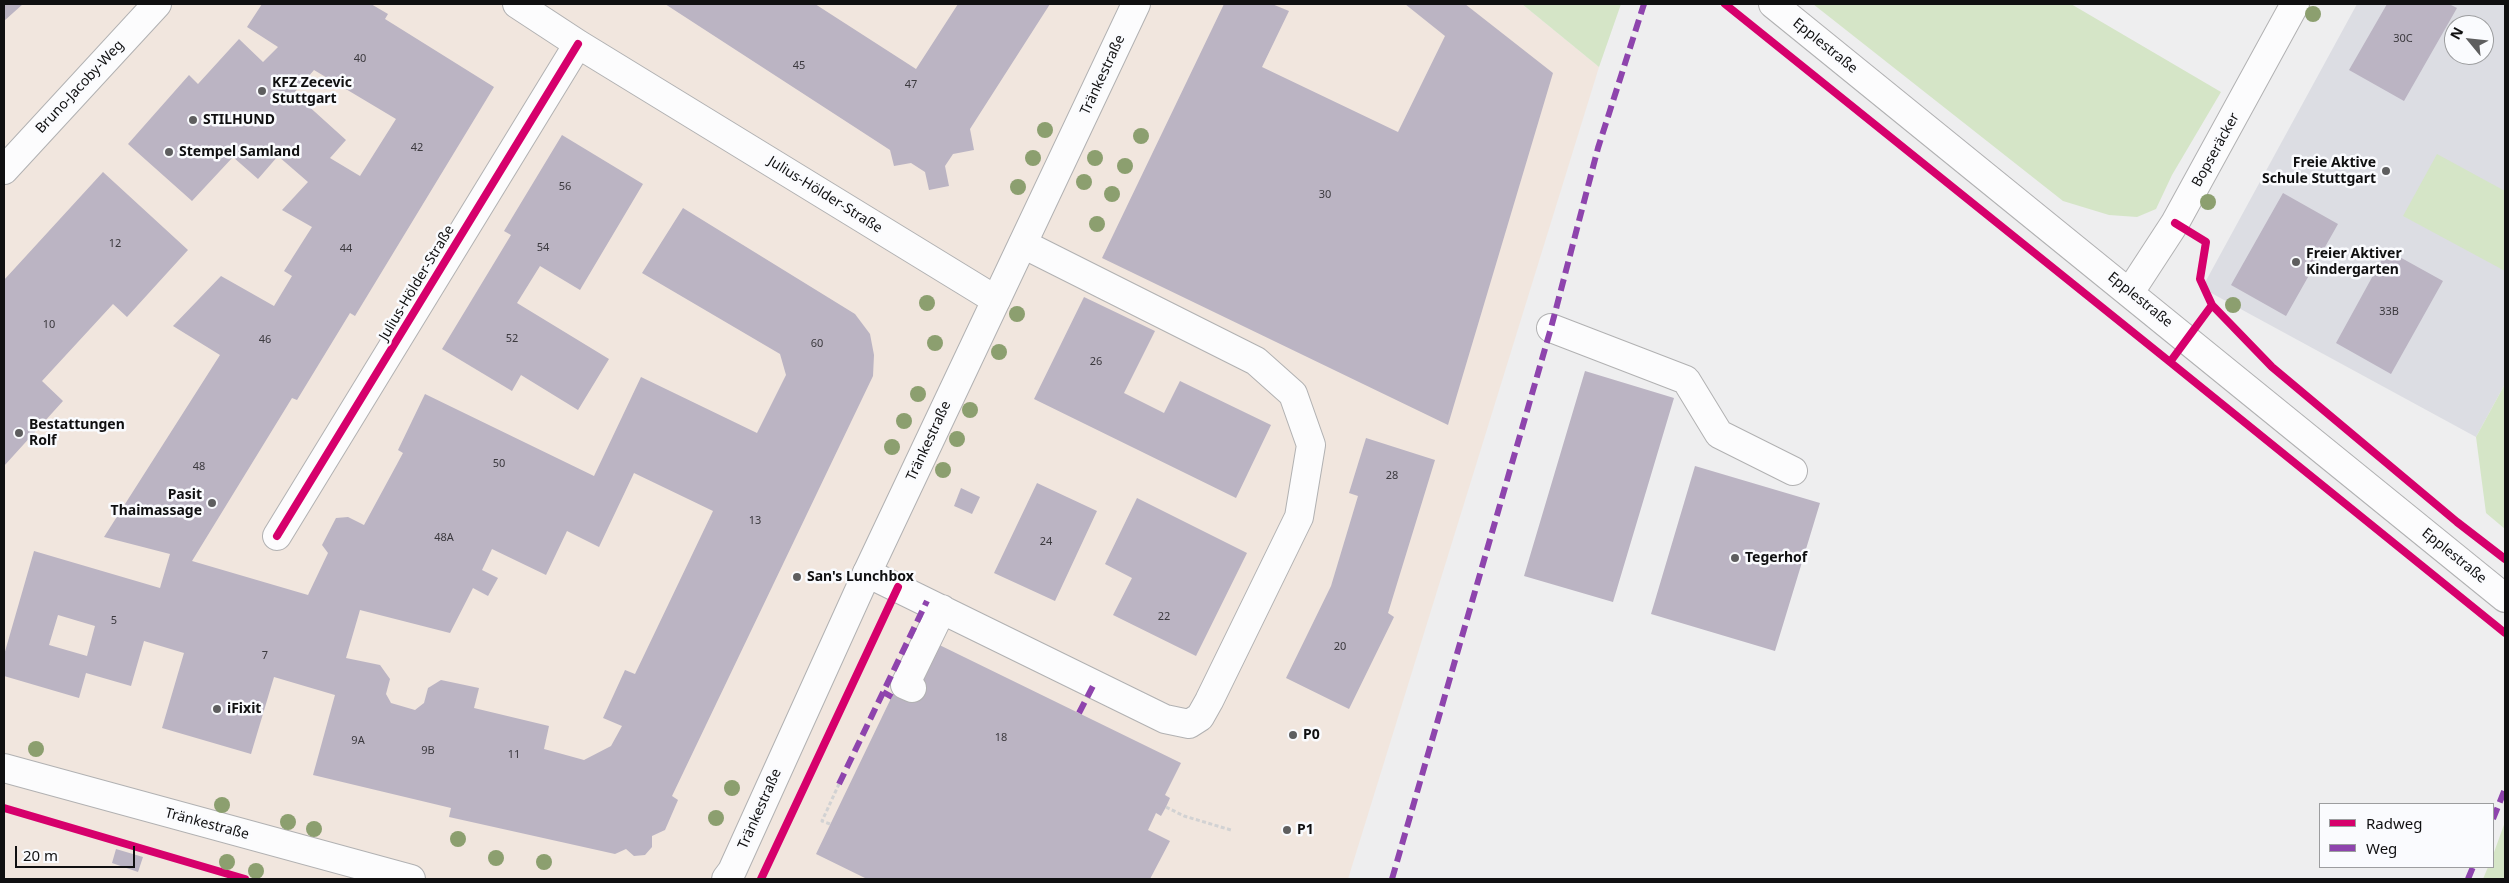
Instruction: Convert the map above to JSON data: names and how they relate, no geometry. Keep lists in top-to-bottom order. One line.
{"streets":{"main road":["Epplestraße","Tränkestraße","Bruno-Jacoby-Weg","Bopseräcker","Julius-Hölder-Straße"]},"crossings":[["Epplestraße","Bopseräcker"],["Tränkestraße","Julius-Hölder-Straße"]],"places":["KFZ Zecevic Stuttgart","STILHUND","Stempel Samland","Freie Aktive Schule Stuttgart","Freier Aktiver Kindergarten","Bestattungen Rolf","Pasit Thaimassage","Tegerhof","San's Lunchbox","iFixit","P0","P1"],"house_numbers":["30C","40","45","47","42","56","30","12","54","44","33B","10","52","46","60","26","50","48","28","13","48A","24","22","5","20","7","18","9A","9B","11"],"legend":["Radweg","Weg"],"scale_bar":"20 m","north":"top left"}
